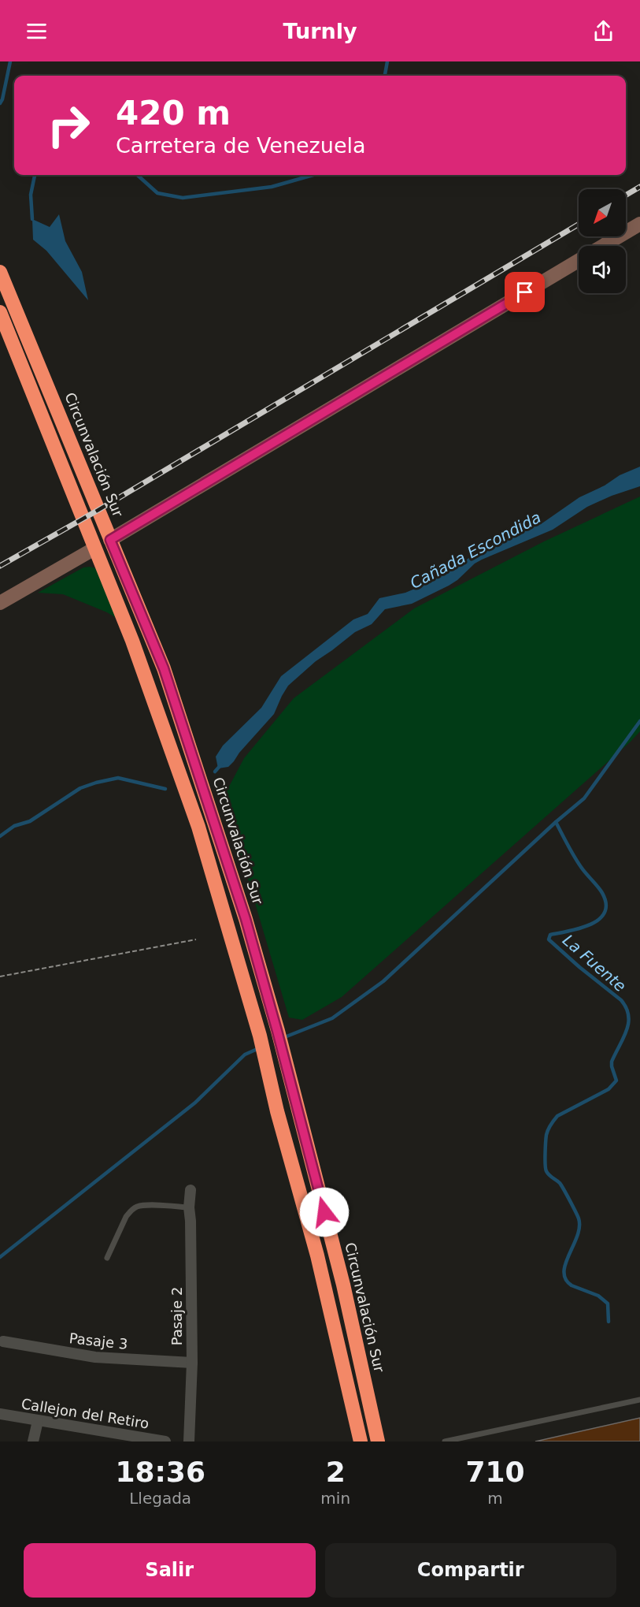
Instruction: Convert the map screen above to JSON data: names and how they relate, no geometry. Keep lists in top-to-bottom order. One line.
{"streets":{"highway":["Circunvalación Sur"],"street":["Pasaje 2","Pasaje 3","Callejon del Retiro"]},"crossings":[["Pasaje 2","Pasaje 3"]],"water":["Cañada Escondida","La Fuente"],"north":"bottom left","page":{"header":"Turnly","turn":["420 m","Carretera de Venezuela"],"eta":["18:36","Llegada","2","min","710","m"],"buttons":["Salir","Compartir"]}}
